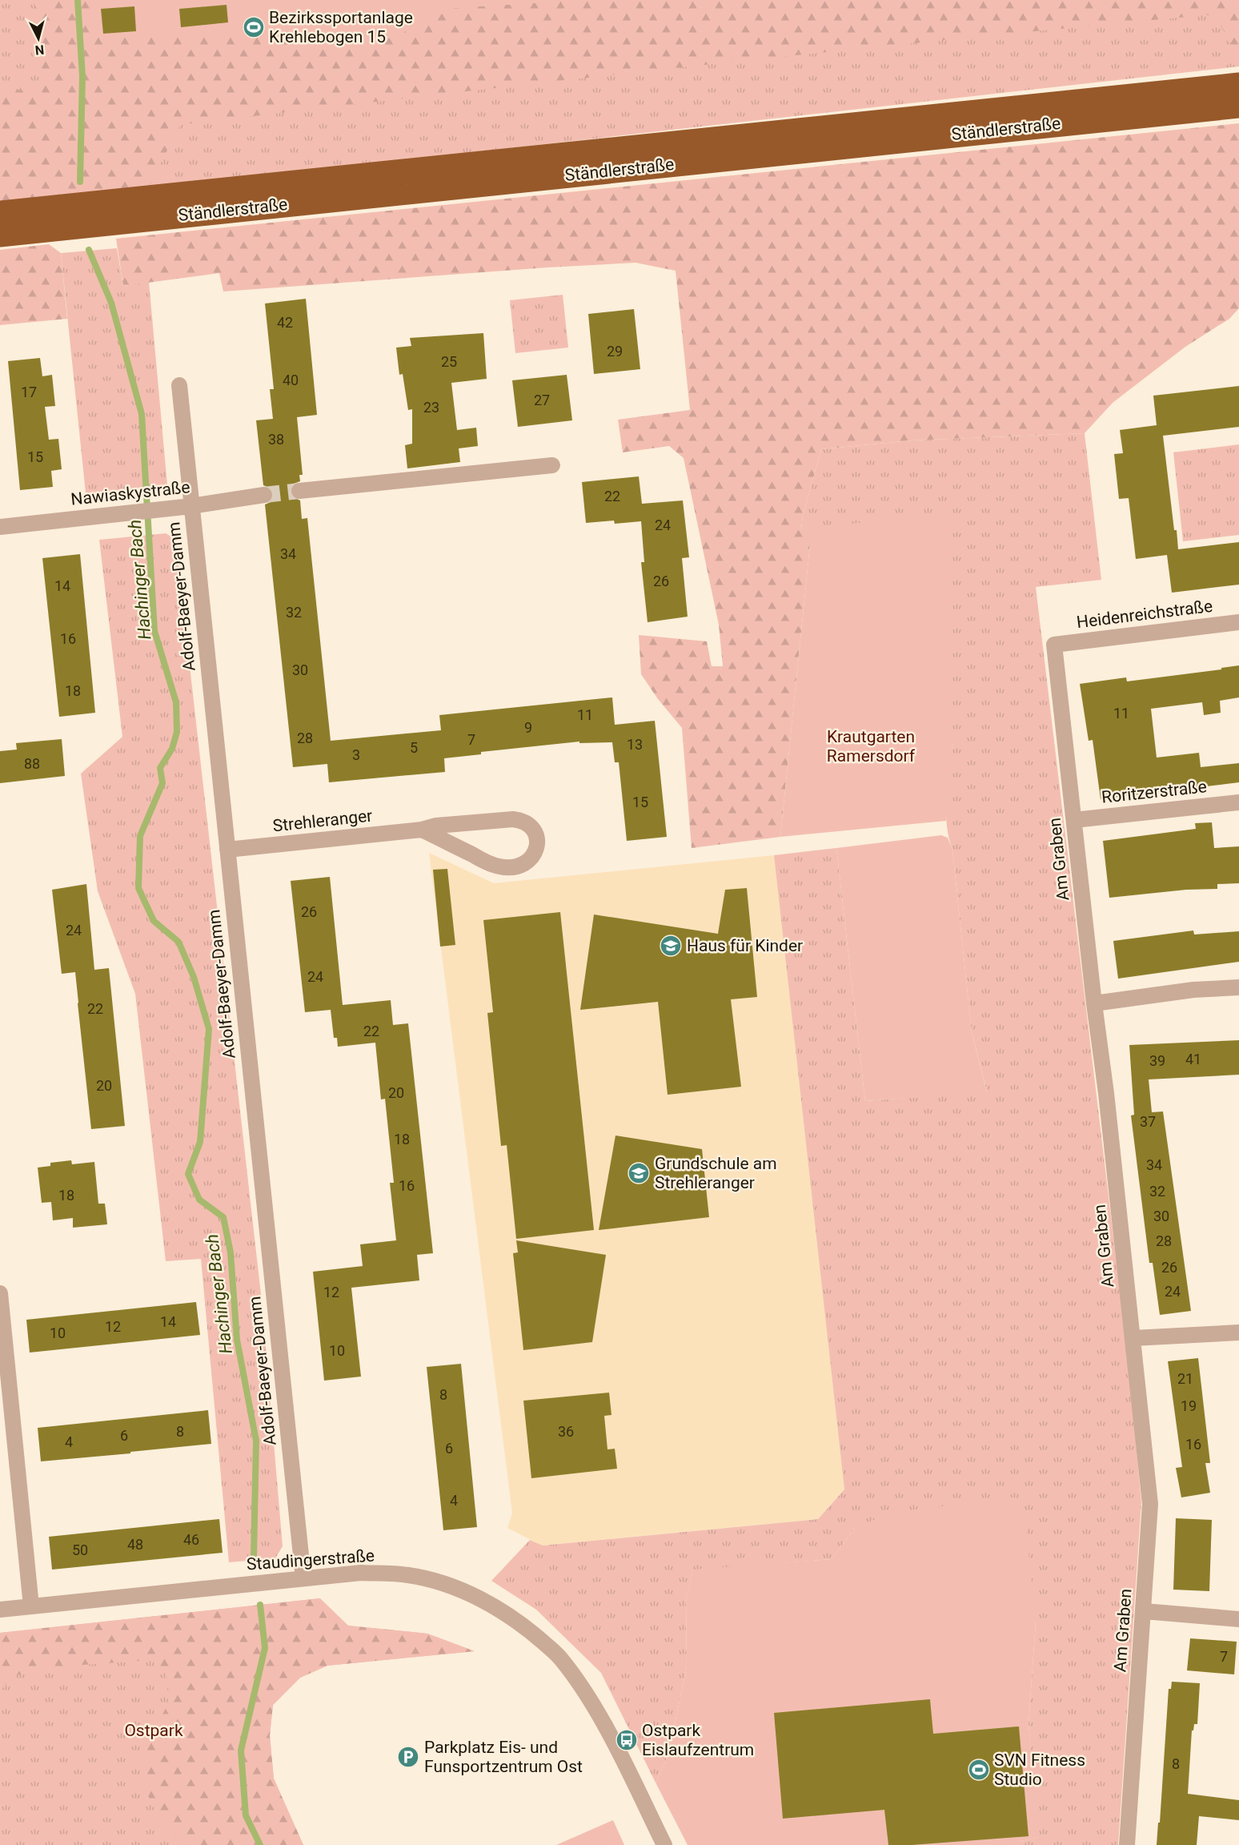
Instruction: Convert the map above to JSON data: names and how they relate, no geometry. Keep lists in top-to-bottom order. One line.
{"streets":{"highway":["Ständlerstraße"],"street":["Nawiaskystraße","Adolf-Baeyer-Damm","Heidenreichstraße","Roritzerstraße","Strehleranger","Am Graben","Staudingerstraße"]},"crossings":[["Nawiaskystraße","Adolf-Baeyer-Damm"],["Adolf-Baeyer-Damm","Strehleranger"],["Adolf-Baeyer-Damm","Staudingerstraße"],["Heidenreichstraße","Am Graben"],["Roritzerstraße","Am Graben"]],"water":["Hachinger Bach"],"parks":["Krautgarten Ramersdorf","Ostpark"],"places":{"sports":["Bezirkssportanlage Krehlebogen 15","SVN Fitness Studio"],"school or university":["Haus für Kinder","Grundschule am Strehleranger"],"bus stop":["Ostpark Eislaufzentrum"],"parking":["Parkplatz Eis- und Funsportzentrum Ost"]},"house_numbers":["42","29","25","40","17","27","23","38","15","22","24","34","26","14","32","16","30","18","11","11","9","28","7","13","5","3","88","15","26","24","24","22","22","41","39","20","20","37","18","34","16","32","18","30","28","26","24","12","14","12","10","10","21","8","19","8","36","6","4","16","6","4","46","48","50","7","8"],"north":"bottom"}
